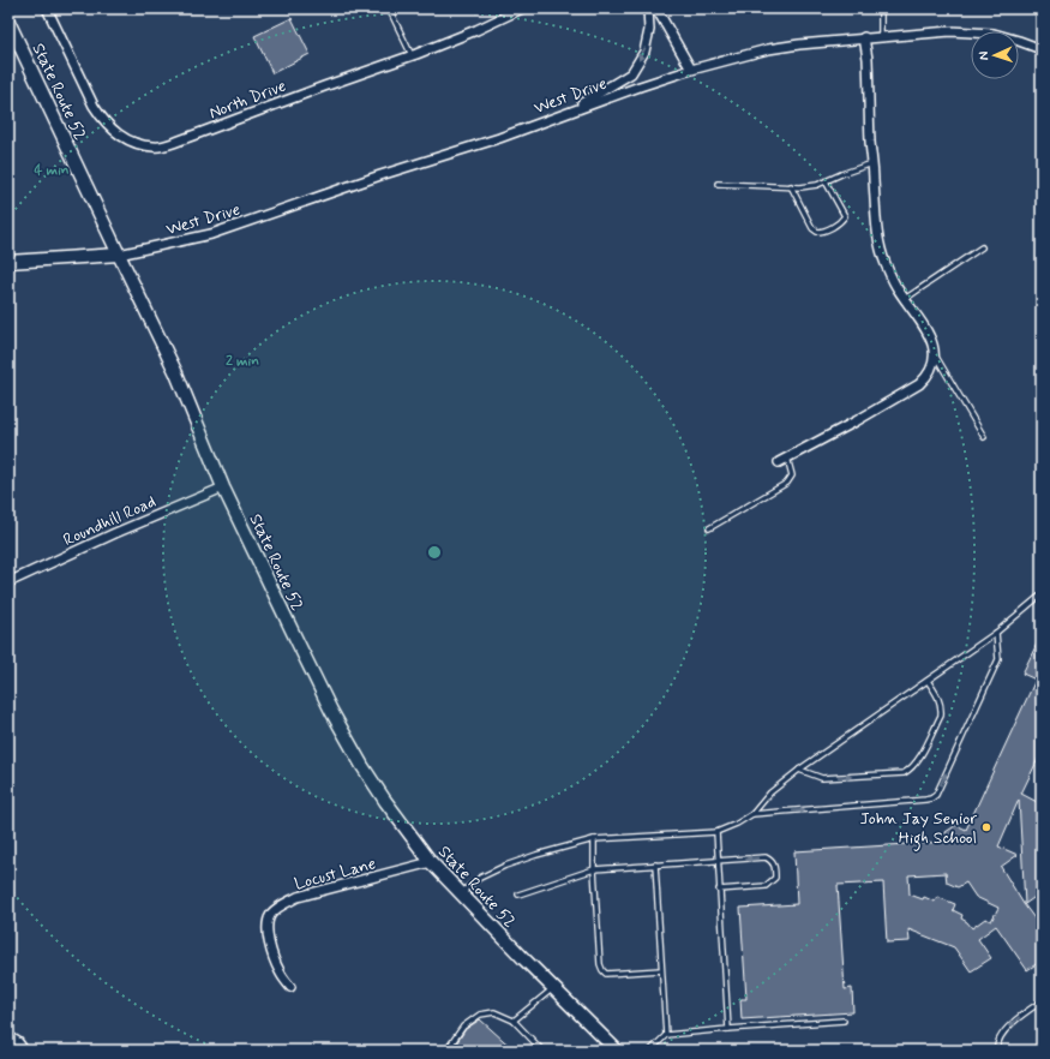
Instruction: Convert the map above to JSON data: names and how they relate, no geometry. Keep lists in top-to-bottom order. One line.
{"streets":{"main road":["State Route 52"],"street":["West Drive","North Drive","Roundhill Road","Locust Lane"]},"crossings":[["State Route 52","West Drive"],["State Route 52","Roundhill Road"],["State Route 52","Locust Lane"]],"places":["John Jay Senior High School"],"north":"left","rings":["4 min","2 min"]}
